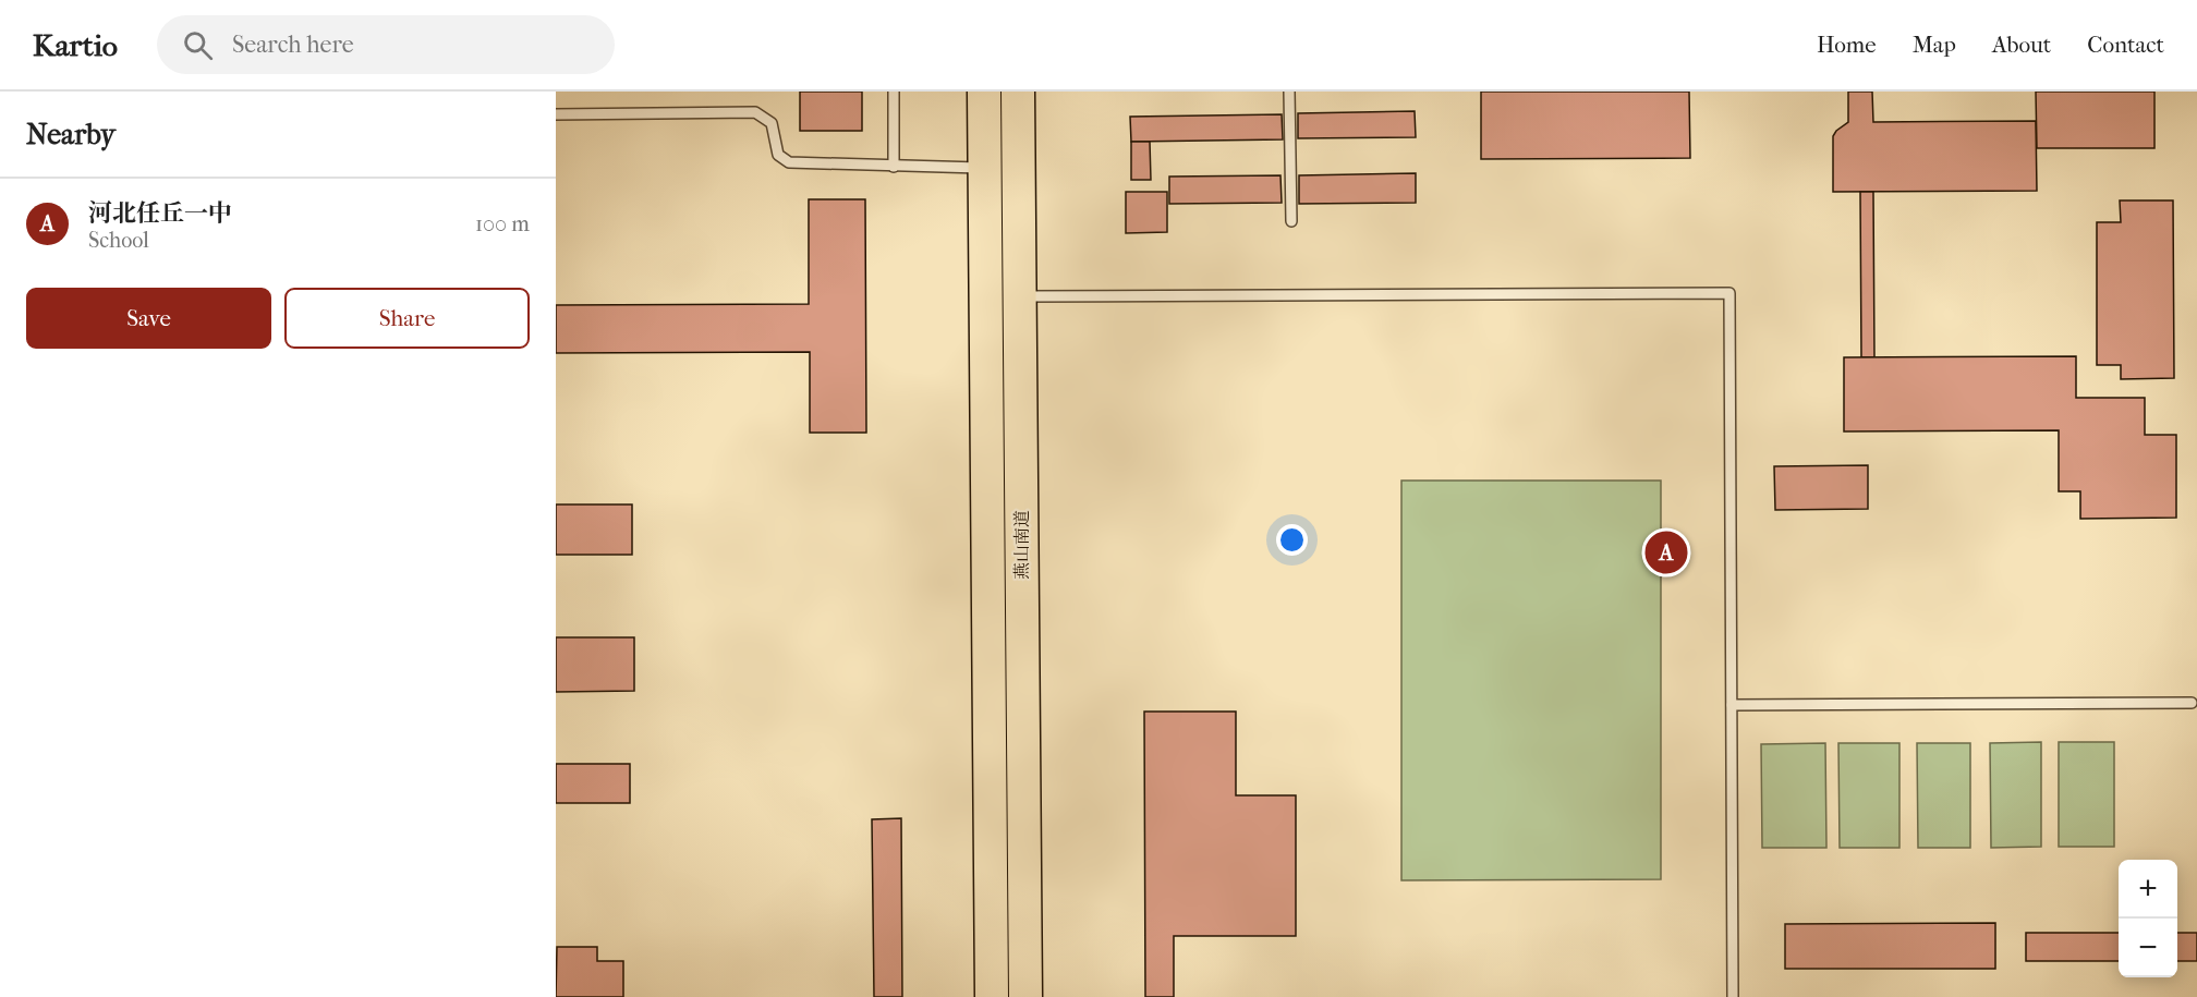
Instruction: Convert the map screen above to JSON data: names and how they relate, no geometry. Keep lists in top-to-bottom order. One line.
{"streets":{"main road":["燕山南道"]},"page":{"header":"Kartio","search":"Search here","nav":["Home","Map","About","Contact"],"heading":"Nearby","list":[{"mark":"A","name":"河北任丘一中","note":"School","value":"100 m"}],"buttons":["Save","Share"],"pins":"A","map_buttons":["+","−"]}}
